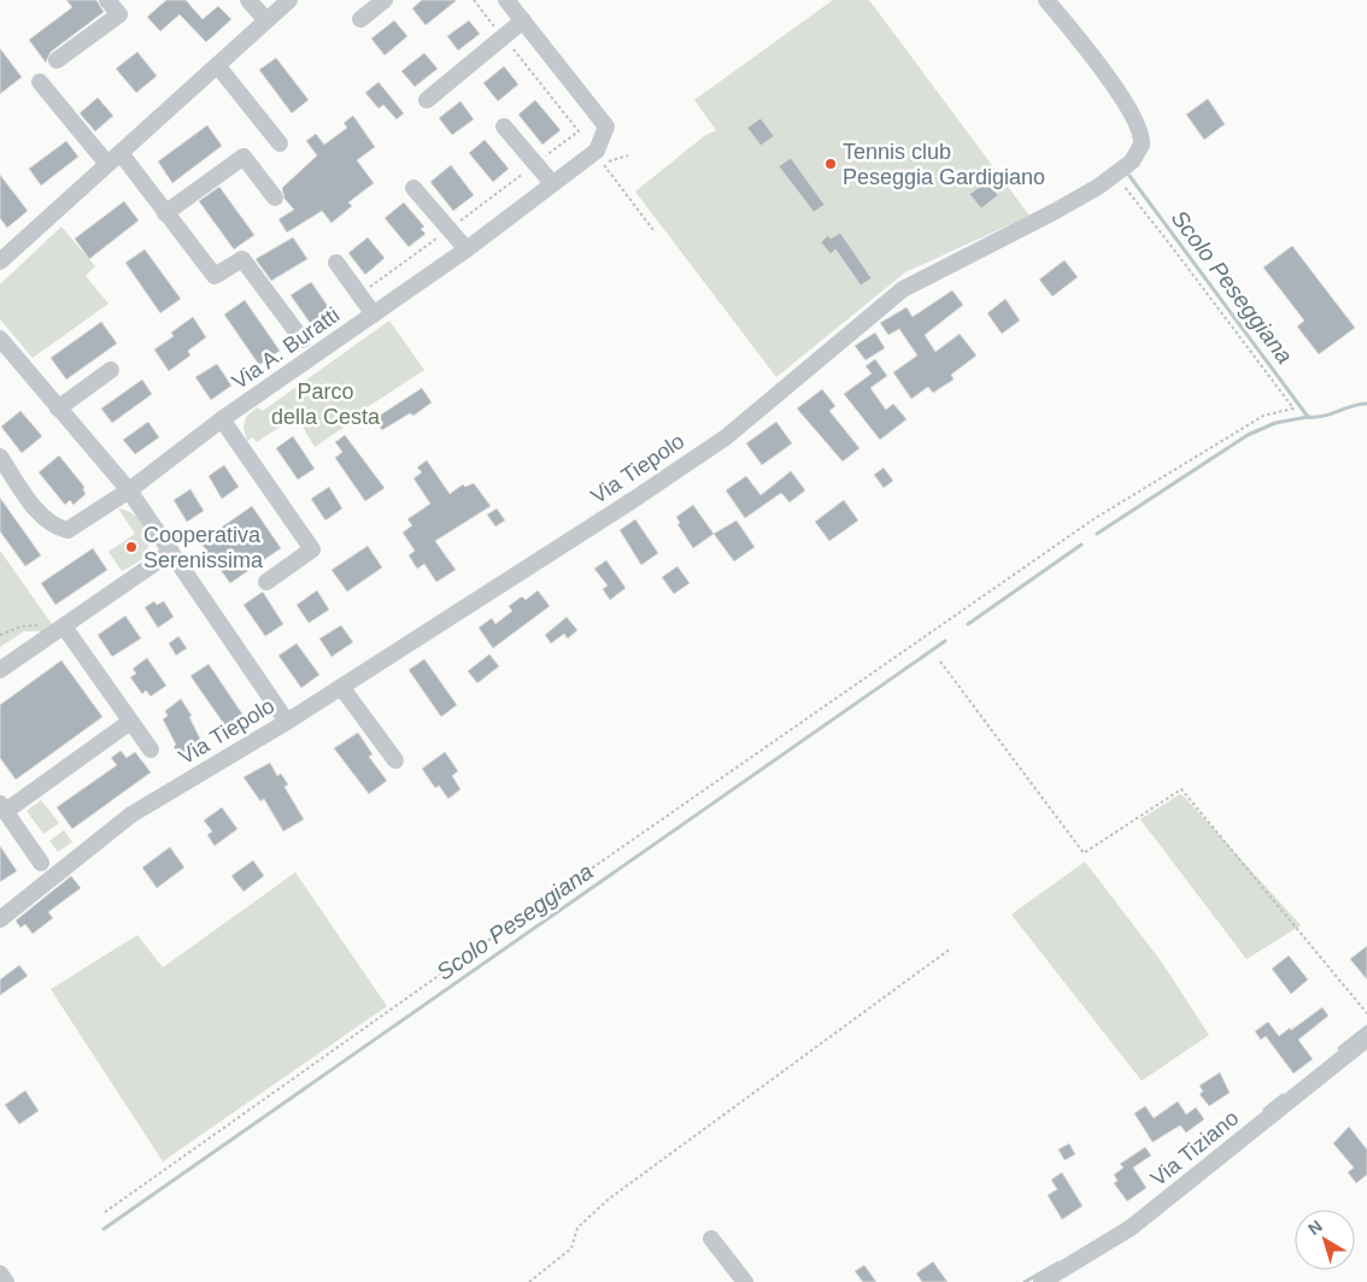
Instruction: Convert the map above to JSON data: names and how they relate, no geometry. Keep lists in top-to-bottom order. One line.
{"streets":{"street":["Via A. Buratti","Via Tiepolo","Via Tiziano"]},"water":["Scolo Peseggiana"],"parks":["Parco della Cesta"],"places":["Tennis club Peseggia Gardigiano","Cooperativa Serenissima"],"north":"top left"}
